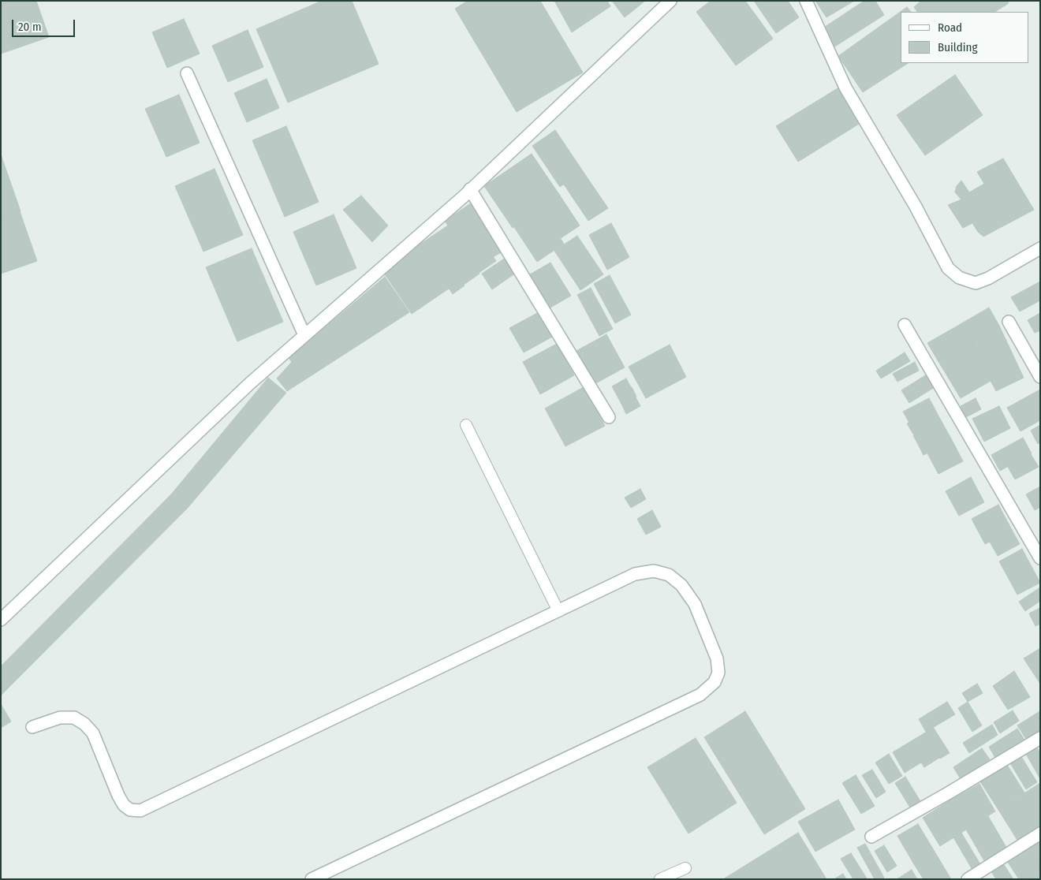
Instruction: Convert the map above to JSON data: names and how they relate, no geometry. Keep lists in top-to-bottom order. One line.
{"legend":["Road","Building"],"scale_bar":"20 m"}
